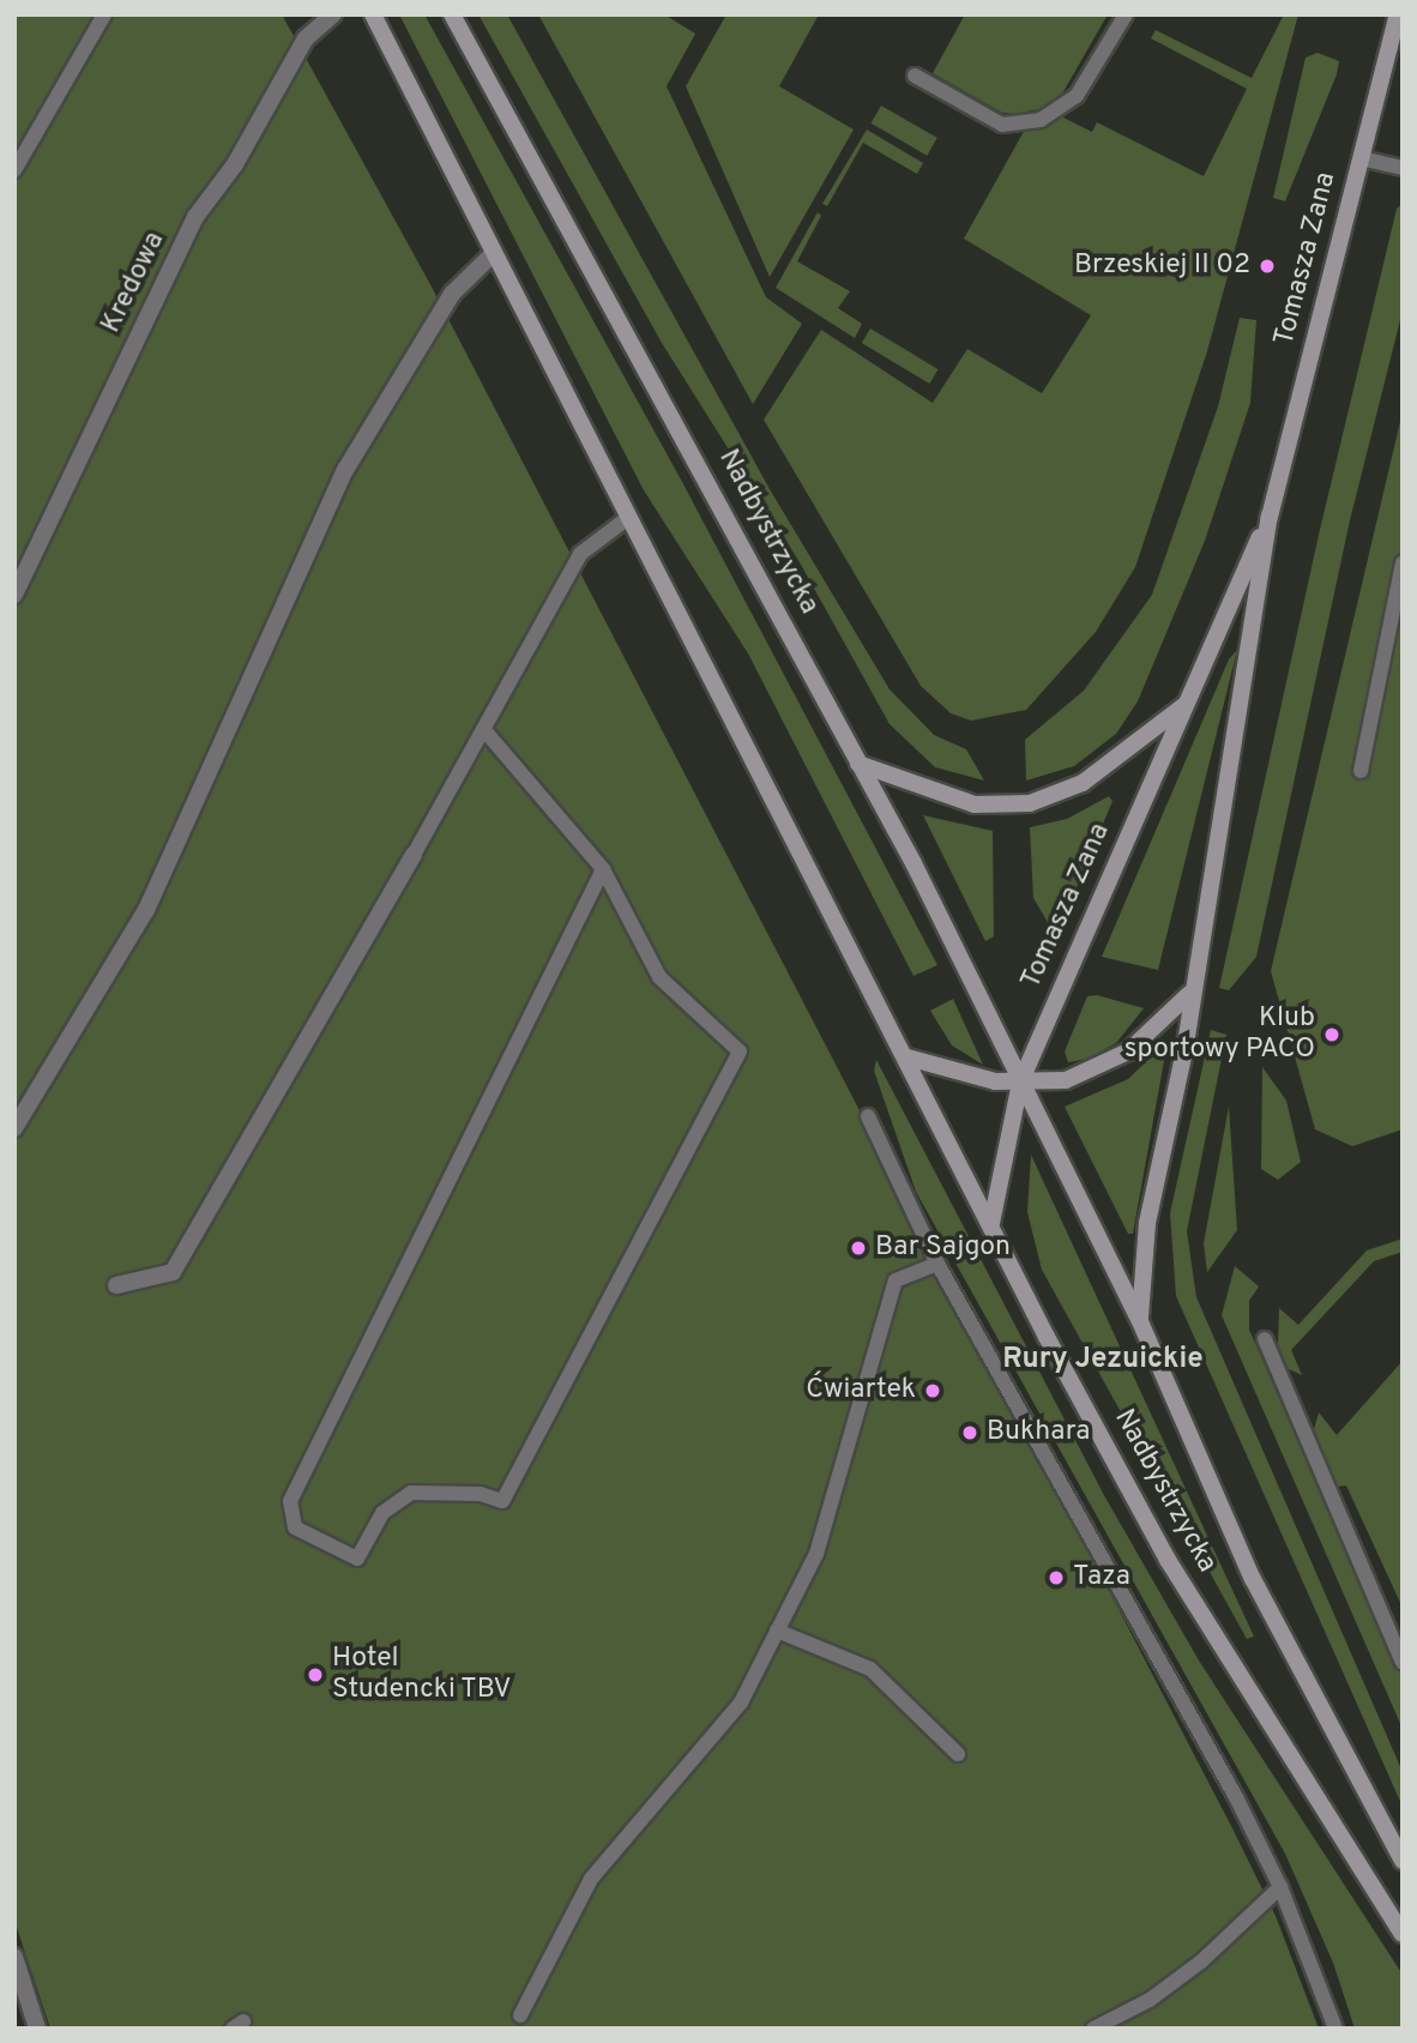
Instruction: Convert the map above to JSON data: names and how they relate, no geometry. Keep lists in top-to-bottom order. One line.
{"streets":{"street":["Tomasza Zana","Kredowa","Nadbystrzycka"]},"crossings":[["Tomasza Zana","Nadbystrzycka"]],"districts":["Rury Jezuickie"],"places":["Brzeskiej II 02","Klub sportowy PACO","Bar Sajgon","Ćwiartek","Bukhara","Taza","Hotel Studencki TBV"]}
